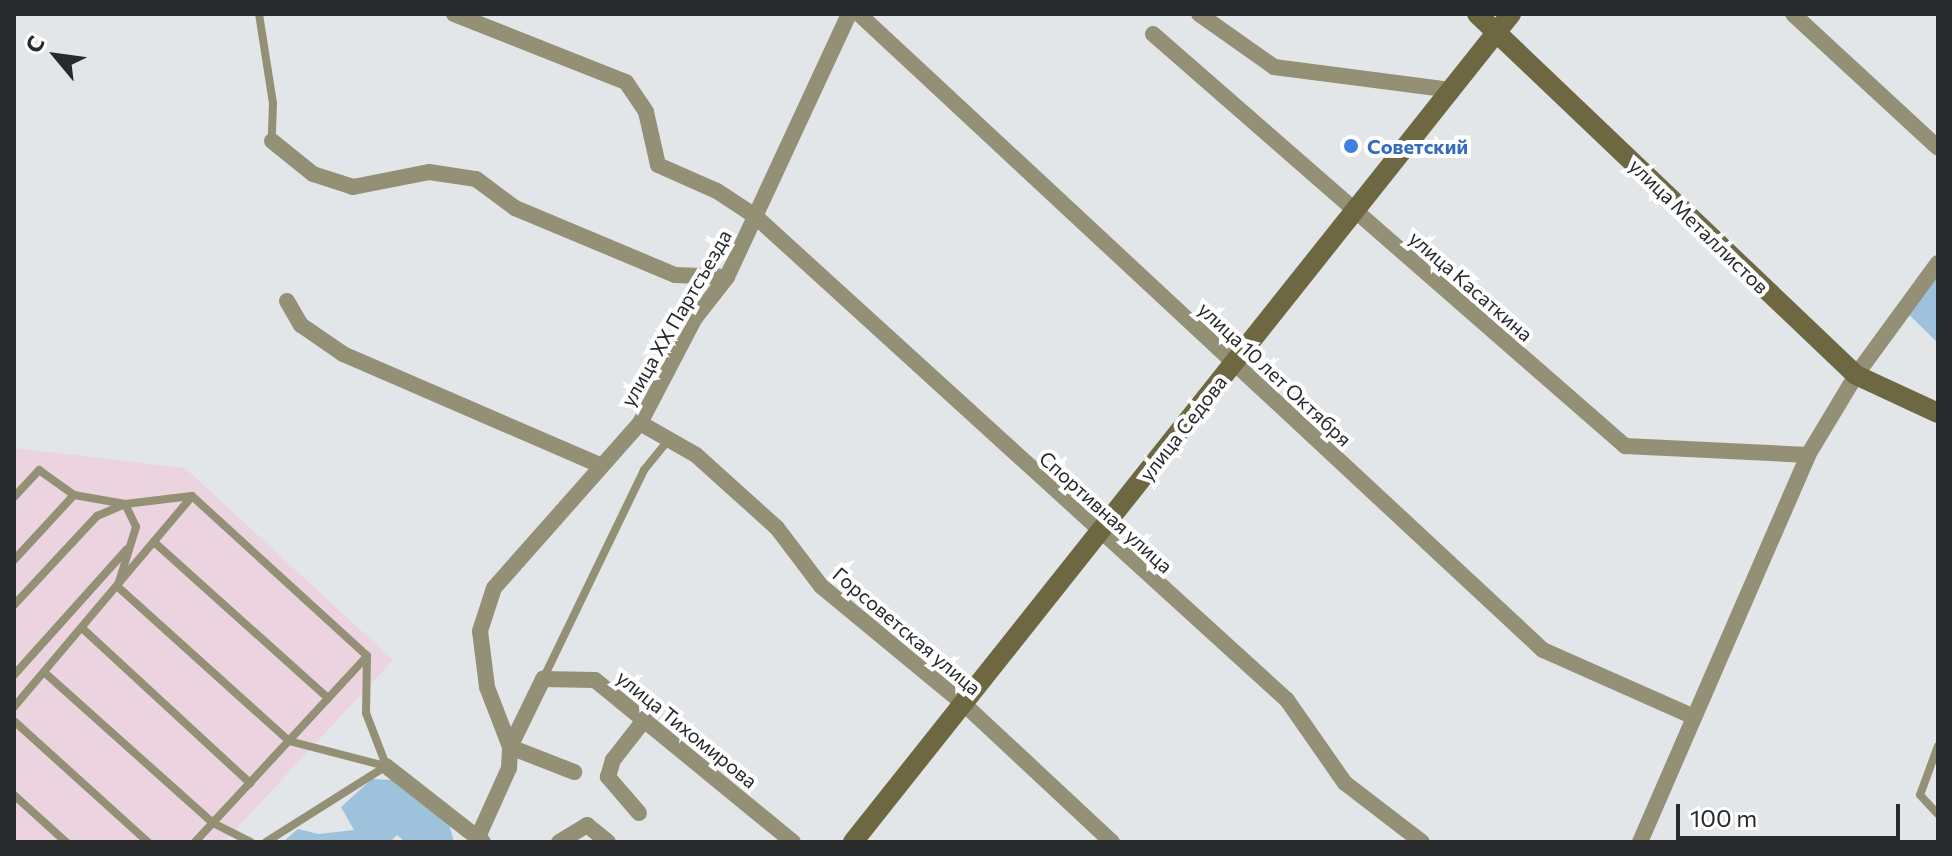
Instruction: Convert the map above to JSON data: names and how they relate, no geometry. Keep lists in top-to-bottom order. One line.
{"streets":{"street":["улица Металлистов","улица Касаткина","улица XX Партсъезда","улица 10 лет Октября","улица Седова","Спортивная улица","Горсоветская улица","улица Тихомирова"]},"crossings":[["улица Металлистов","улица Седова"],["улица Касаткина","улица Седова"],["улица XX Партсъезда","Спортивная улица"],["улица XX Партсъезда","Горсоветская улица"],["улица 10 лет Октября","улица Седова"],["улица Седова","Спортивная улица"],["улица Седова","Горсоветская улица"]],"places":["Советский"],"scale_bar":"100 m","north":"top left"}
